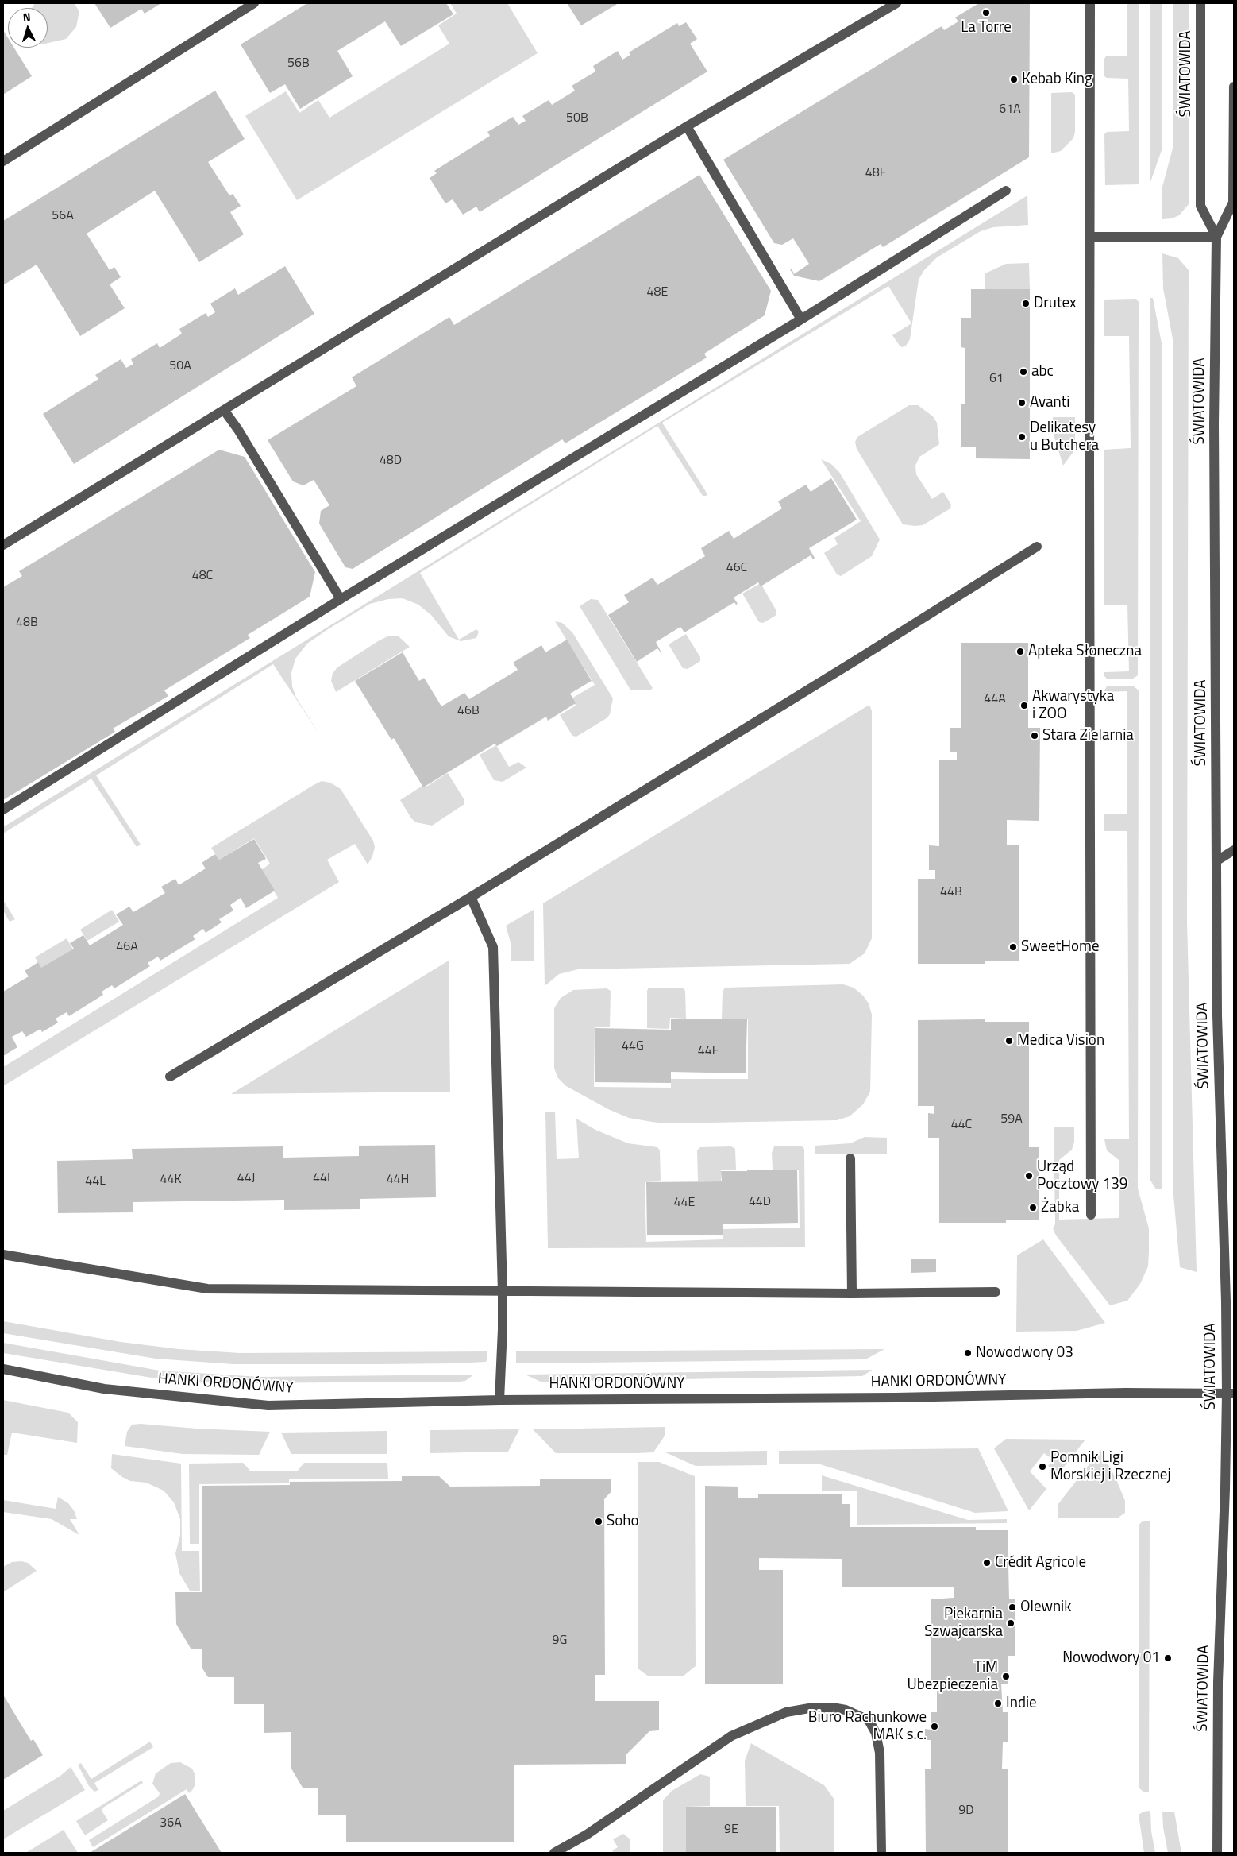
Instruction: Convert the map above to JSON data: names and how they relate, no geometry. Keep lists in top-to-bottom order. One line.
{"streets":{"street":["ŚWIATOWIDA","HANKI ORDONÓWNY"]},"crossings":[["ŚWIATOWIDA","HANKI ORDONÓWNY"]],"places":["La Torre","Kebab King","Drutex","abc","Avanti","Delikatesy u Butchera","Apteka Słoneczna","Akwarystyka i ZOO","Stara Zielarnia","SweetHome","Medica Vision","Urząd Pocztowy 139","Żabka","Nowodwory 03","Pomnik Ligi Morskiej i Rzecznej","Soho","Crédit Agricole","Olewnik","Piekarnia Szwajcarska","Nowodwory 01","TiM Ubezpieczenia","Indie","Biuro Rachunkowe MAK s.c."],"house_numbers":["56B","61A","50B","48F","56A","48E","50A","61","48D","46C","48C","48B","44A","46B","44B","46A","44G","44F","59A","44C","44J","44I","44K","44H","44L","44D","44E","9G","9D","36A","9E"],"north":"top"}
